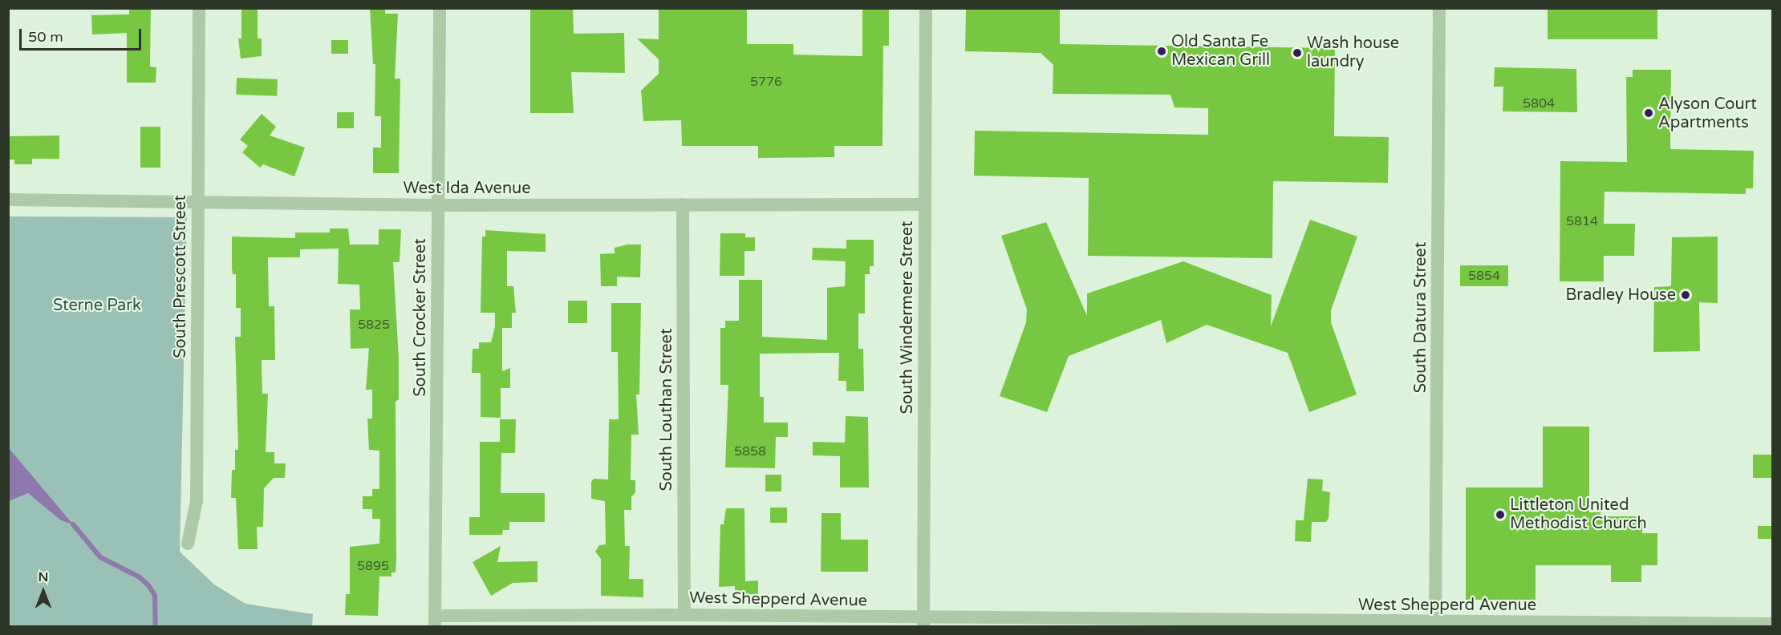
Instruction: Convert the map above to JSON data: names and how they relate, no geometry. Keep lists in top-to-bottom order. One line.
{"streets":{"street":["West Ida Avenue","South Prescott Street","South Crocker Street","South Windermere Street","South Datura Street","South Louthan Street","West Shepperd Avenue"]},"crossings":[["West Ida Avenue","South Prescott Street"],["West Ida Avenue","South Crocker Street"],["West Ida Avenue","South Windermere Street"],["West Ida Avenue","South Louthan Street"],["South Crocker Street","West Shepperd Avenue"],["South Windermere Street","West Shepperd Avenue"],["South Datura Street","West Shepperd Avenue"],["South Louthan Street","West Shepperd Avenue"]],"parks":["Sterne Park"],"places":["Old Santa Fe Mexican Grill","Wash house laundry","Alyson Court Apartments","Bradley House","Littleton United Methodist Church"],"house_numbers":["5776","5804","5814","5854","5825","5858","5895"],"scale_bar":"50 m","north":"top"}
